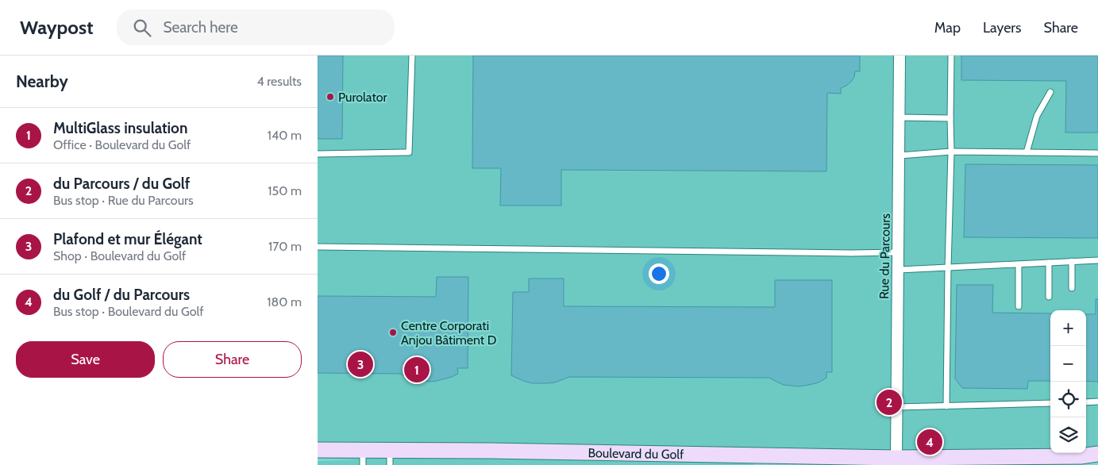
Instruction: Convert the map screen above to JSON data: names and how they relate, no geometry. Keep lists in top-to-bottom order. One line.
{"streets":{"street":["Rue du Parcours","Boulevard du Golf"]},"crossings":[["Rue du Parcours","Boulevard du Golf"]],"places":["Purolator","Centre Corporati Anjou Bâtiment D"],"page":{"header":"Waypost","search":"Search here","nav":["Map","Layers","Share"],"heading":["Nearby","4 results"],"list":[{"mark":"1","name":"MultiGlass insulation","note":"Office · Boulevard du Golf","value":"140 m"},{"mark":"2","name":"du Parcours / du Golf","note":"Bus stop · Rue du Parcours","value":"150 m"},{"mark":"3","name":"Plafond et mur Élégant","note":"Shop · Boulevard du Golf","value":"170 m"},{"mark":"4","name":"du Golf / du Parcours","note":"Bus stop · Boulevard du Golf","value":"180 m"}],"map_buttons":["+","−"],"buttons":["Save","Share"],"pins":["3","1","2","4"]}}
